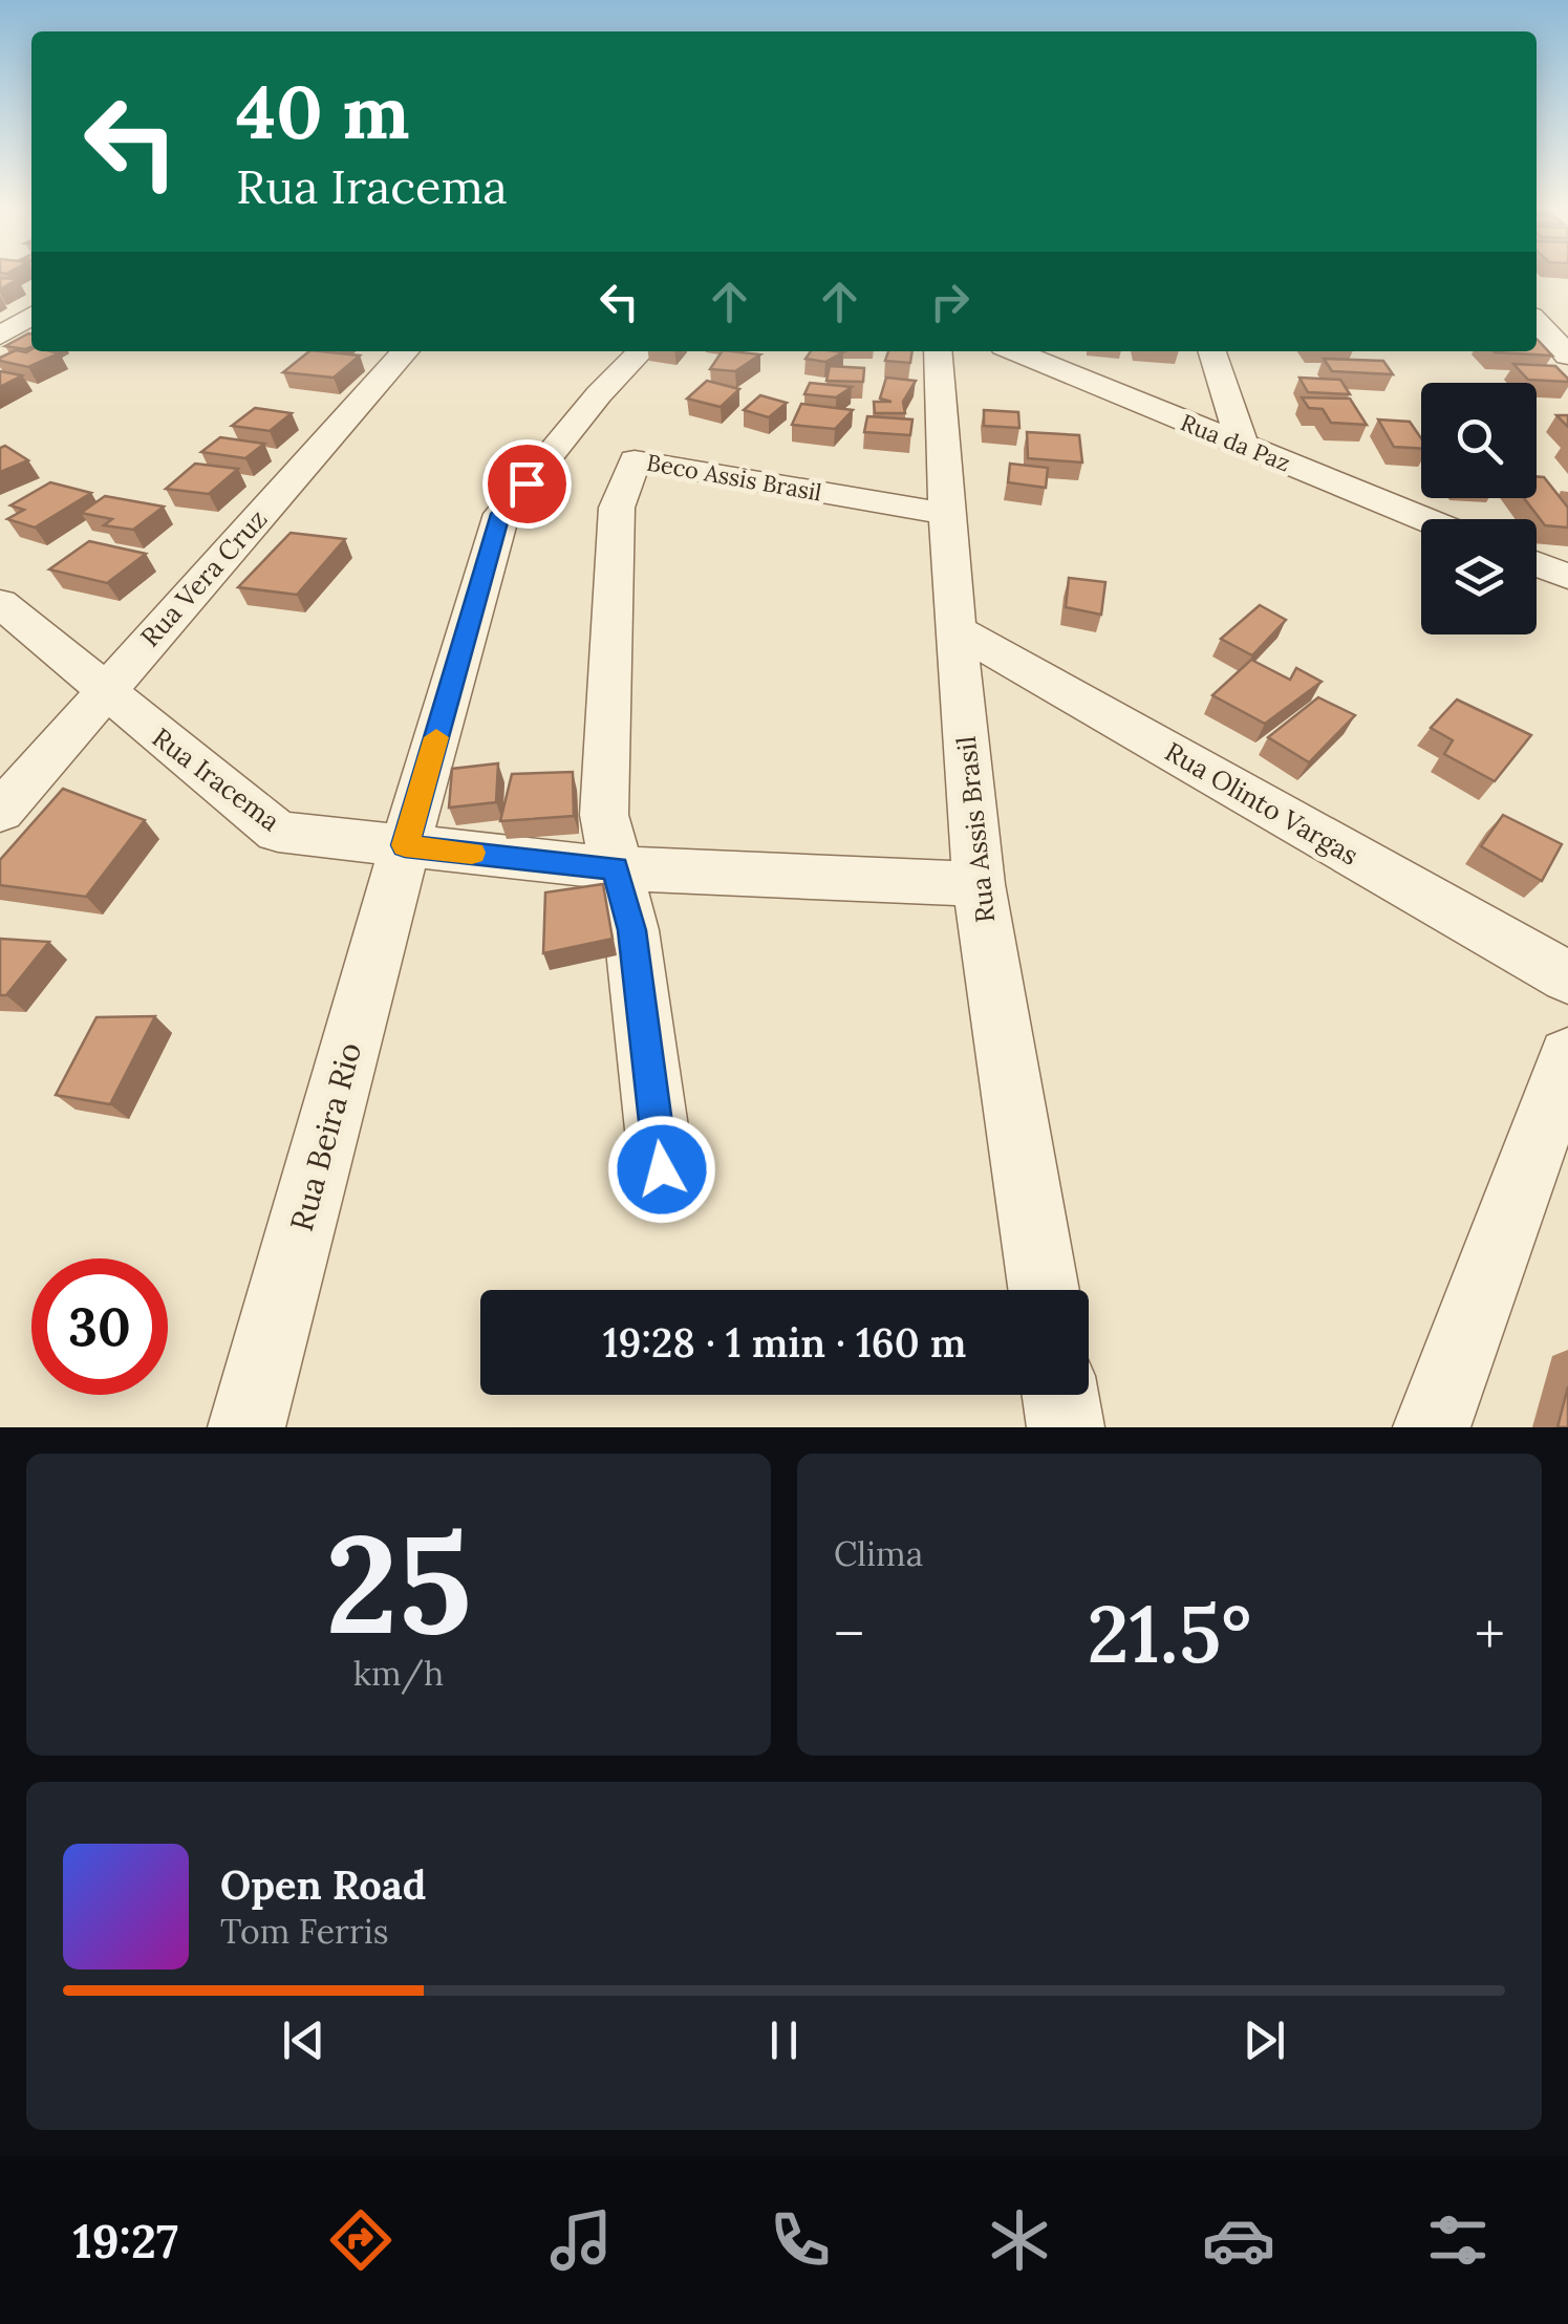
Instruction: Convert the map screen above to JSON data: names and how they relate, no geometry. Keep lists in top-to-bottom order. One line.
{"streets":{"street":["Rua da Paz","Beco Assis Brasil","Rua Vera Cruz","Rua Iracema","Rua Olinto Vargas","Rua Assis Brasil","Rua Beira Rio"]},"crossings":[["Beco Assis Brasil","Rua Iracema"],["Beco Assis Brasil","Rua Assis Brasil"],["Rua Vera Cruz","Rua Iracema"],["Rua Iracema","Rua Assis Brasil"],["Rua Iracema","Rua Beira Rio"],["Rua Olinto Vargas","Rua Assis Brasil"]],"page":{"turn":["40 m","Rua Iracema"],"limit":"30","trip":"19:28 · 1 min · 160 m","tile":[["25","km/h"],"Clima"],"heat":["−","21.5°","+"],"song":["Open Road","Tom Ferris"],"tabs":"19:27"}}
